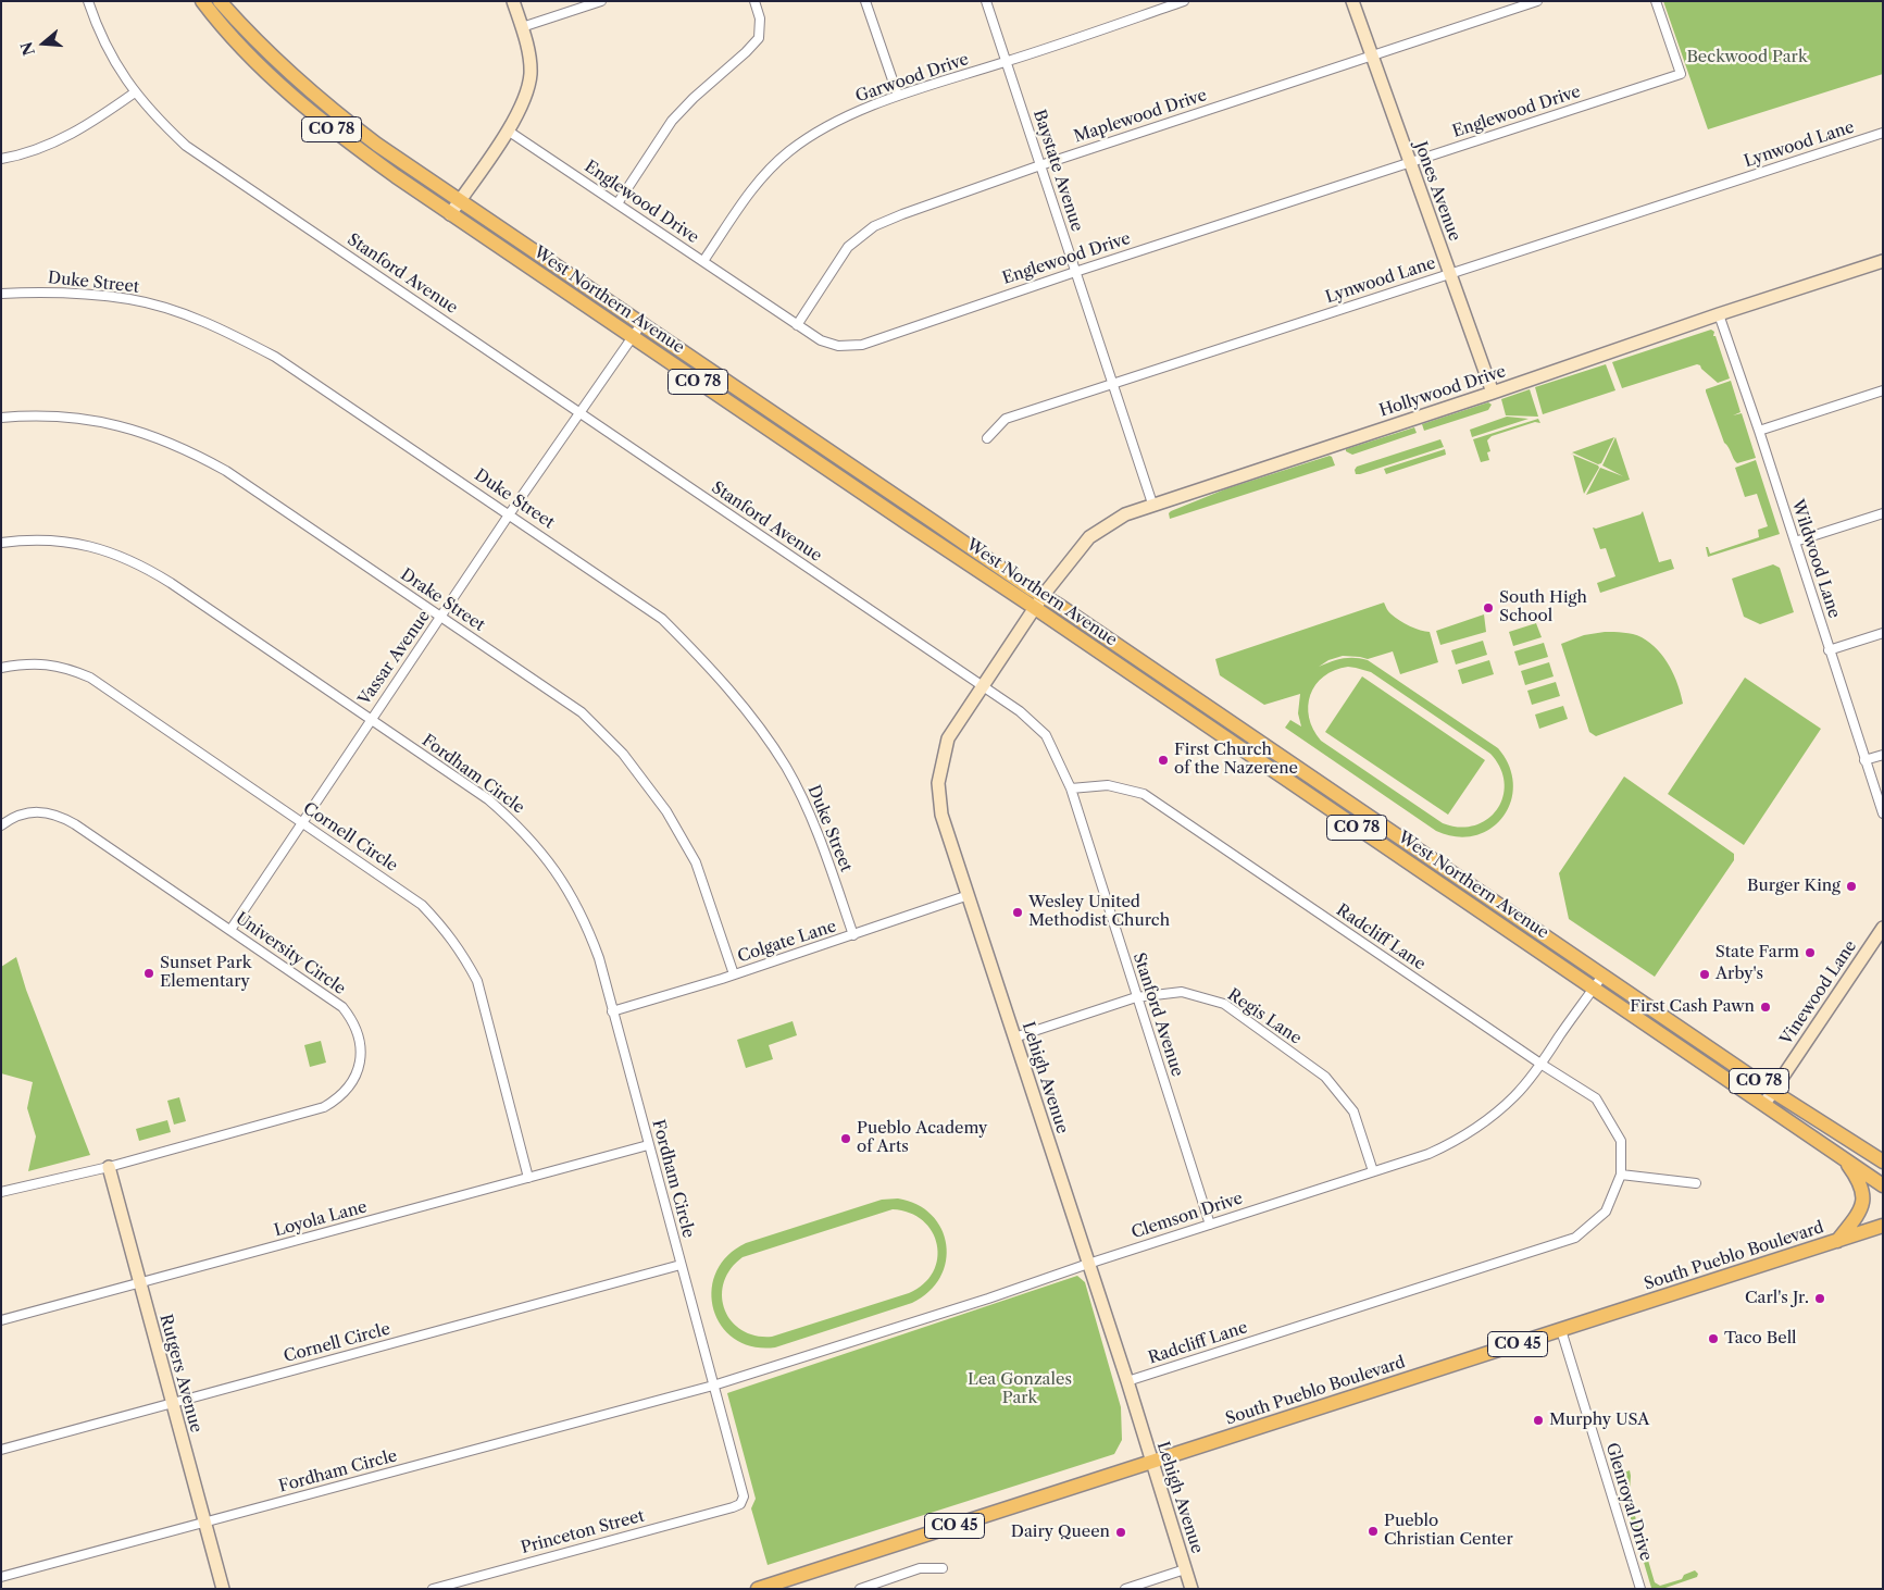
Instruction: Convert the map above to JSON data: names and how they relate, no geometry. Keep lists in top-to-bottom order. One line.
{"streets":{"main road":["CO 78","West Northern Avenue","South Pueblo Boulevard","CO 45"],"street":["Garwood Drive","Englewood Drive","Maplewood Drive","Lynwood Lane","Baystate Avenue","Jones Avenue","Stanford Avenue","Duke Street","Hollywood Drive","Wildwood Lane","Drake Street","Vassar Avenue","Fordham Circle","Cornell Circle","Radcliff Lane","Colgate Lane","University Circle","Vinewood Lane","Regis Lane","Lehigh Avenue","Clemson Drive","Loyola Lane","Rutgers Avenue","Glenroyal Drive","Princeton Street"]},"crossings":[["Garwood Drive","Englewood Drive"],["Garwood Drive","Baystate Avenue"],["Englewood Drive","Maplewood Drive"],["Englewood Drive","Baystate Avenue"],["Englewood Drive","Jones Avenue"],["Maplewood Drive","Baystate Avenue"],["Maplewood Drive","Jones Avenue"],["Lynwood Lane","Baystate Avenue"],["Lynwood Lane","Jones Avenue"],["Baystate Avenue","Hollywood Drive"],["Jones Avenue","Hollywood Drive"],["Stanford Avenue","Vassar Avenue"],["Stanford Avenue","Radcliff Lane"],["Stanford Avenue","Regis Lane"],["Stanford Avenue","Lehigh Avenue"],["Stanford Avenue","Clemson Drive"],["Duke Street","Vassar Avenue"],["Duke Street","Colgate Lane"],["West Northern Avenue","Hollywood Drive"],["West Northern Avenue","Vassar Avenue"],["West Northern Avenue","Vinewood Lane"],["West Northern Avenue","Lehigh Avenue"],["West Northern Avenue","Clemson Drive"],["Hollywood Drive","Wildwood Lane"],["Hollywood Drive","Lehigh Avenue"],["Drake Street","Vassar Avenue"],["Drake Street","Colgate Lane"],["Vassar Avenue","Fordham Circle"],["Vassar Avenue","Cornell Circle"],["Vassar Avenue","University Circle"],["Fordham Circle","Cornell Circle"],["Fordham Circle","Colgate Lane"],["Fordham Circle","Clemson Drive"],["Fordham Circle","Loyola Lane"],["Fordham Circle","Rutgers Avenue"],["Fordham Circle","Princeton Street"],["Cornell Circle","Loyola Lane"],["Cornell Circle","Rutgers Avenue"],["Radcliff Lane","Lehigh Avenue"],["Radcliff Lane","Clemson Drive"],["Colgate Lane","Lehigh Avenue"],["University Circle","Rutgers Avenue"],["Regis Lane","Lehigh Avenue"],["Regis Lane","Clemson Drive"],["Lehigh Avenue","Clemson Drive"],["Lehigh Avenue","South Pueblo Boulevard"],["Loyola Lane","Rutgers Avenue"],["South Pueblo Boulevard","Glenroyal Drive"]],"parks":["Beckwood Park","Lea Gonzales Park"],"places":["South High School","First Church of the Nazerene","Burger King","Wesley United Methodist Church","State Farm","Sunset Park Elementary","Arby's","First Cash Pawn","Pueblo Academy of Arts","Carl's Jr.","Taco Bell","Murphy USA","Pueblo Christian Center","Dairy Queen"],"north":"left"}
